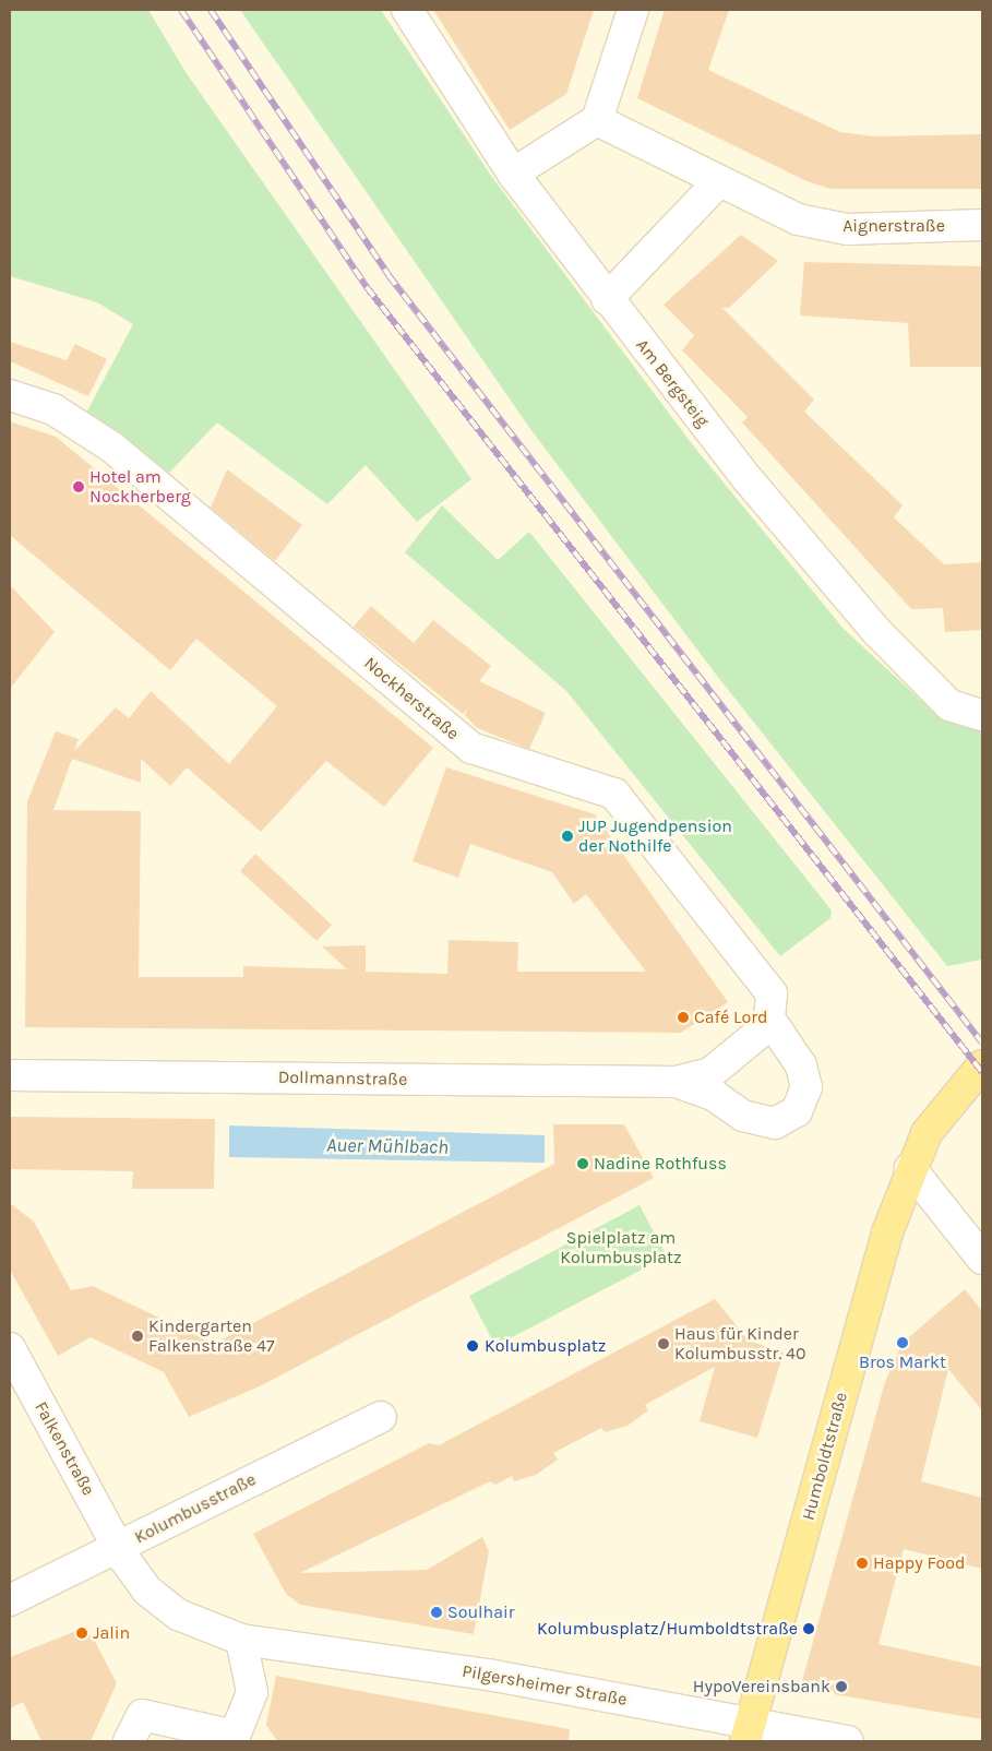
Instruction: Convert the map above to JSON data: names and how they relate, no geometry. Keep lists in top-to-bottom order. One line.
{"streets":{"main road":["Humboldtstraße"],"street":["Aignerstraße","Am Bergsteig","Nockherstraße","Dollmannstraße","Falkenstraße","Kolumbusstraße","Pilgersheimer Straße"]},"crossings":[["Nockherstraße","Dollmannstraße"],["Falkenstraße","Kolumbusstraße"],["Falkenstraße","Pilgersheimer Straße"],["Humboldtstraße","Pilgersheimer Straße"]],"water":["Auer Mühlbach"],"parks":["Spielplatz am Kolumbusplatz"],"places":["Hotel am Nockherberg","JUP Jugendpension der Nothilfe","Café Lord","Nadine Rothfuss","Kindergarten Falkenstraße 47","Bros Markt","Haus für Kinder Kolumbusstr. 40","Kolumbusplatz","Happy Food","Soulhair","Kolumbusplatz/Humboldtstraße","Jalin","HypoVereinsbank"]}
